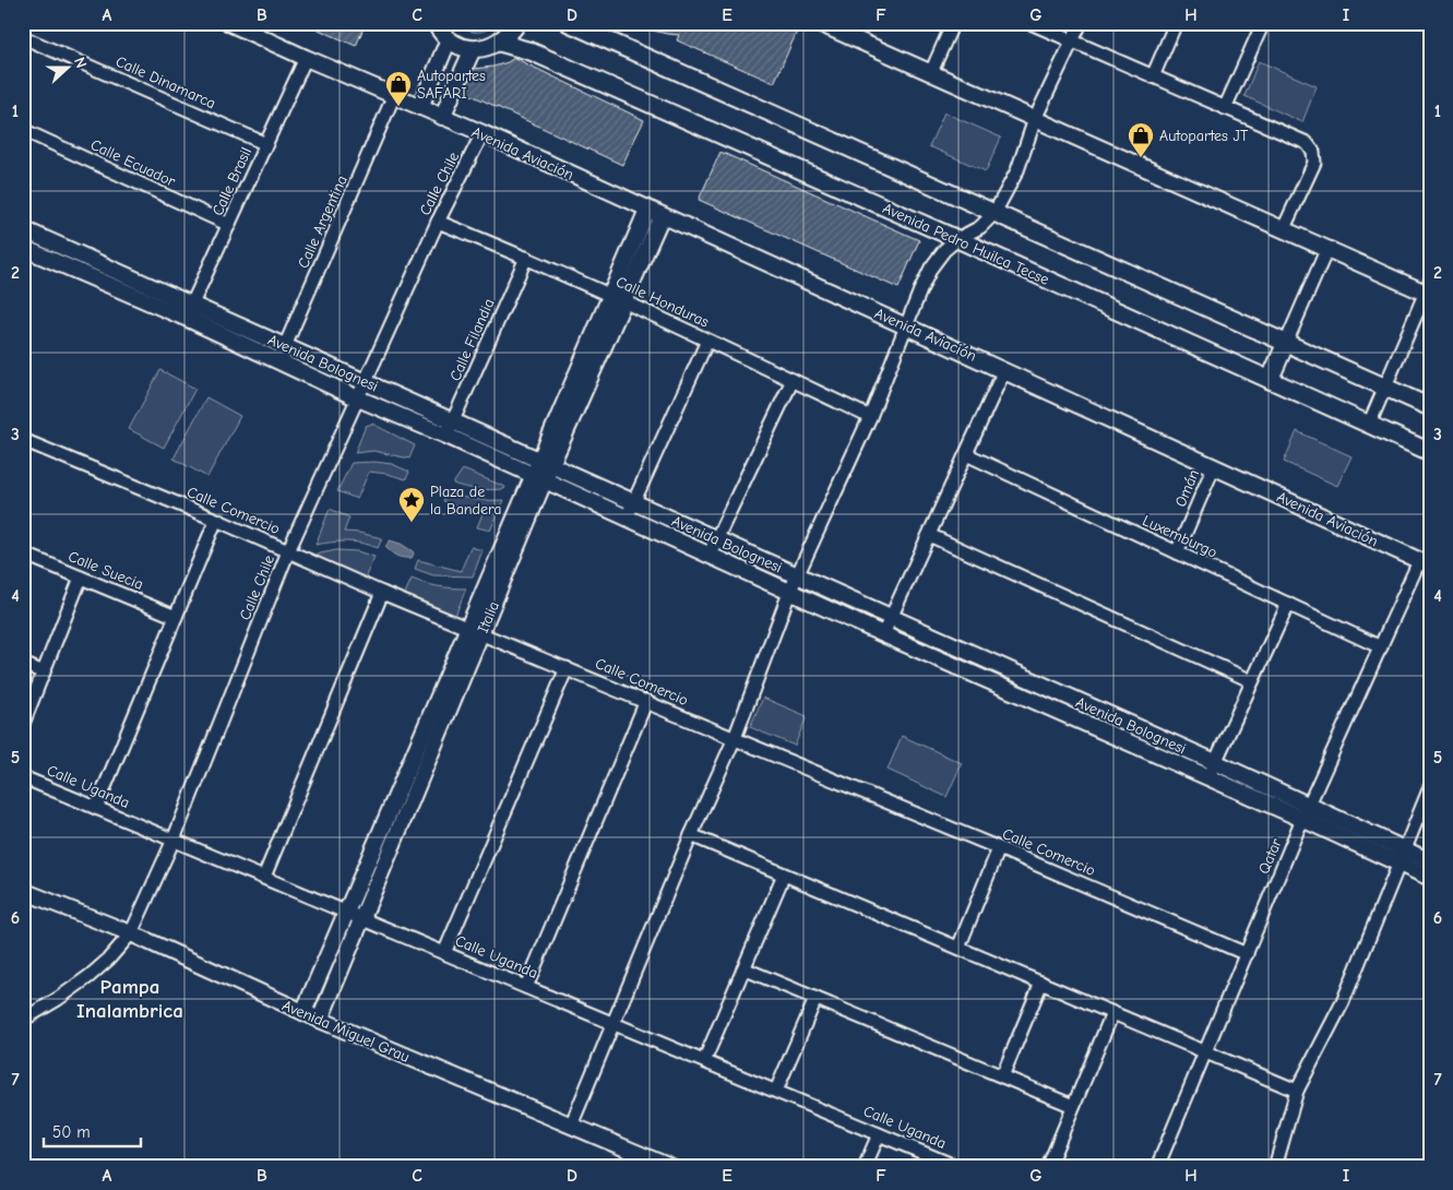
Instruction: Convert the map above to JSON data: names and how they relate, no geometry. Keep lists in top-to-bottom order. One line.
{"streets":{"main road":["Avenida Pedro Huilca Tecse"],"street":["Calle Dinamarca","Avenida Aviación","Calle Ecuador","Calle Brasil","Calle Chile","Calle Argentina","Calle Honduras","Calle Filandia","Avenida Bolognesi","Omán","Calle Comercio","Luxemburgo","Calle Suecia","Italia","Calle Uganda","Qatar","Avenida Miguel Grau"]},"crossings":[["Calle Dinamarca","Calle Brasil"],["Avenida Aviación","Calle Brasil"],["Avenida Aviación","Calle Chile"],["Avenida Aviación","Calle Argentina"],["Avenida Aviación","Omán"],["Avenida Aviación","Italia"],["Avenida Aviación","Qatar"],["Calle Ecuador","Calle Brasil"],["Calle Brasil","Avenida Bolognesi"],["Calle Chile","Calle Honduras"],["Calle Chile","Avenida Bolognesi"],["Calle Chile","Calle Comercio"],["Calle Chile","Calle Uganda"],["Calle Chile","Avenida Miguel Grau"],["Calle Argentina","Avenida Bolognesi"],["Calle Honduras","Calle Filandia"],["Calle Honduras","Italia"],["Calle Filandia","Avenida Bolognesi"],["Avenida Bolognesi","Italia"],["Avenida Bolognesi","Qatar"],["Omán","Luxemburgo"],["Calle Comercio","Italia"],["Calle Comercio","Qatar"],["Luxemburgo","Qatar"],["Italia","Calle Uganda"],["Italia","Avenida Miguel Grau"]],"districts":["Pampa Inalambrica"],"places":{"shop":["Autopartes SAFARI","Autopartes JT"],"place":["Plaza de la Bandera"]},"scale_bar":"50 m","north":"right","grid":{"columns":["A","B","C","D","E","F","G","H","I"],"rows":["1","2","3","4","5","6","7"]}}
